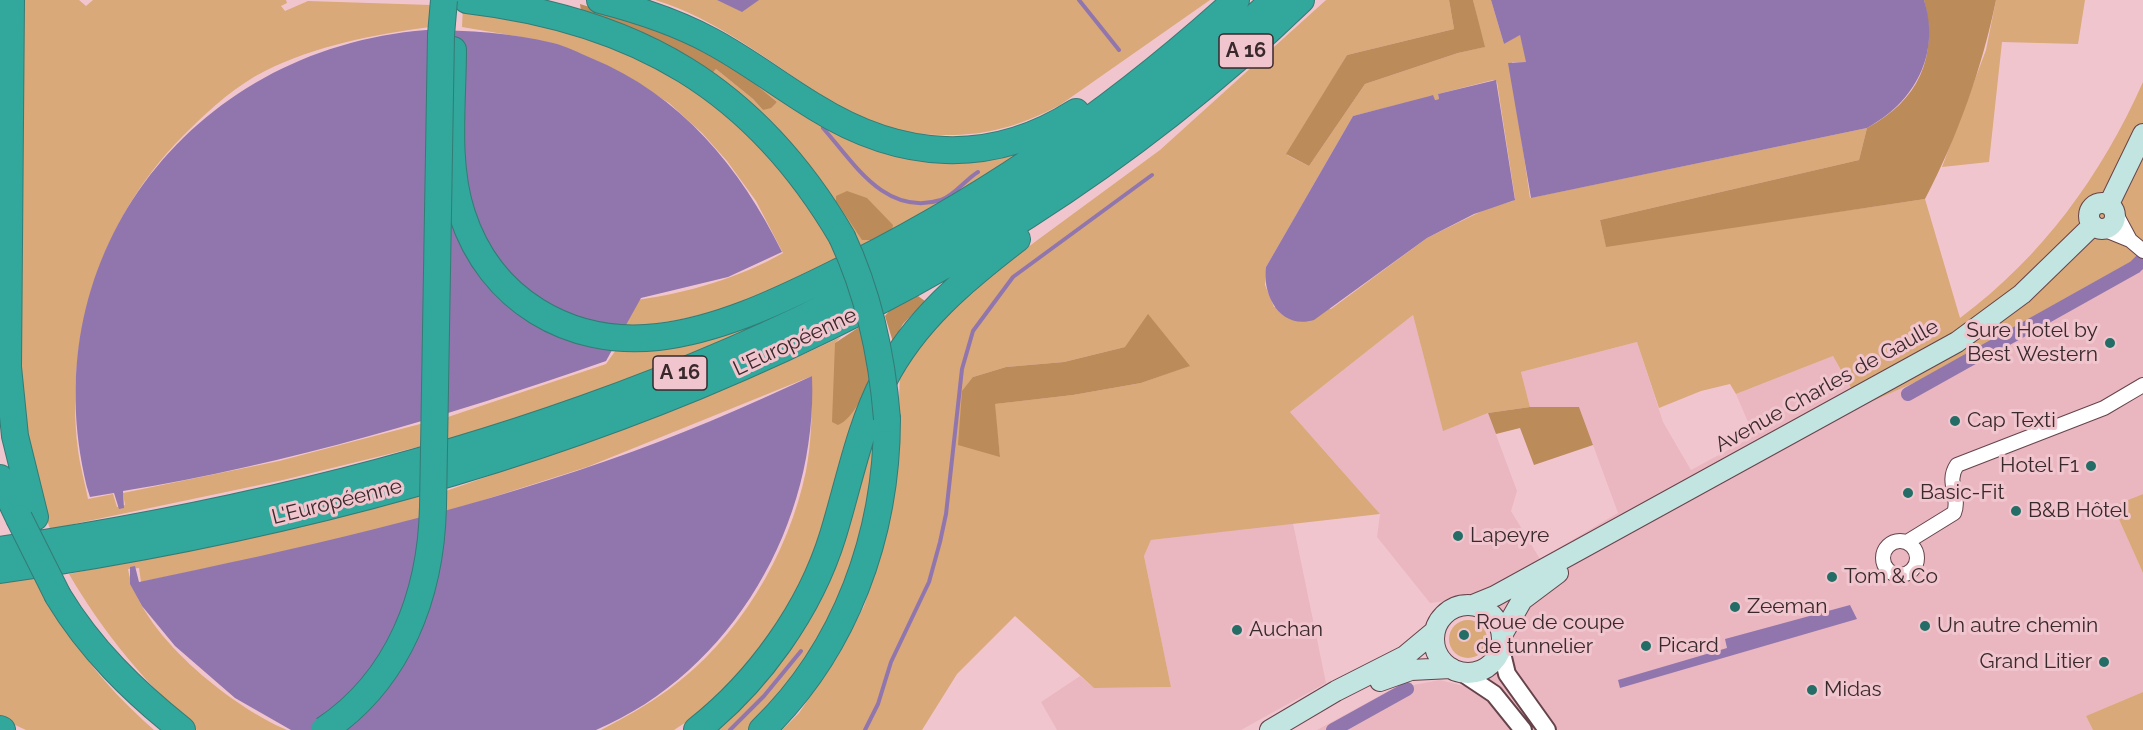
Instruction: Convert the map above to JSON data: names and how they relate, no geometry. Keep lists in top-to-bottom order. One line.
{"streets":{"highway":["A 16","L'Européenne"],"main road":["Avenue Charles de Gaulle"]},"places":["Sure Hotel by Best Western","Cap Texti","Hotel F1","Basic-Fit","B&B Hôtel","Lapeyre","Tom & Co","Zeeman","Un autre chemin","Auchan","Roue de coupe de tunnelier","Picard","Grand Litier","Midas"]}
